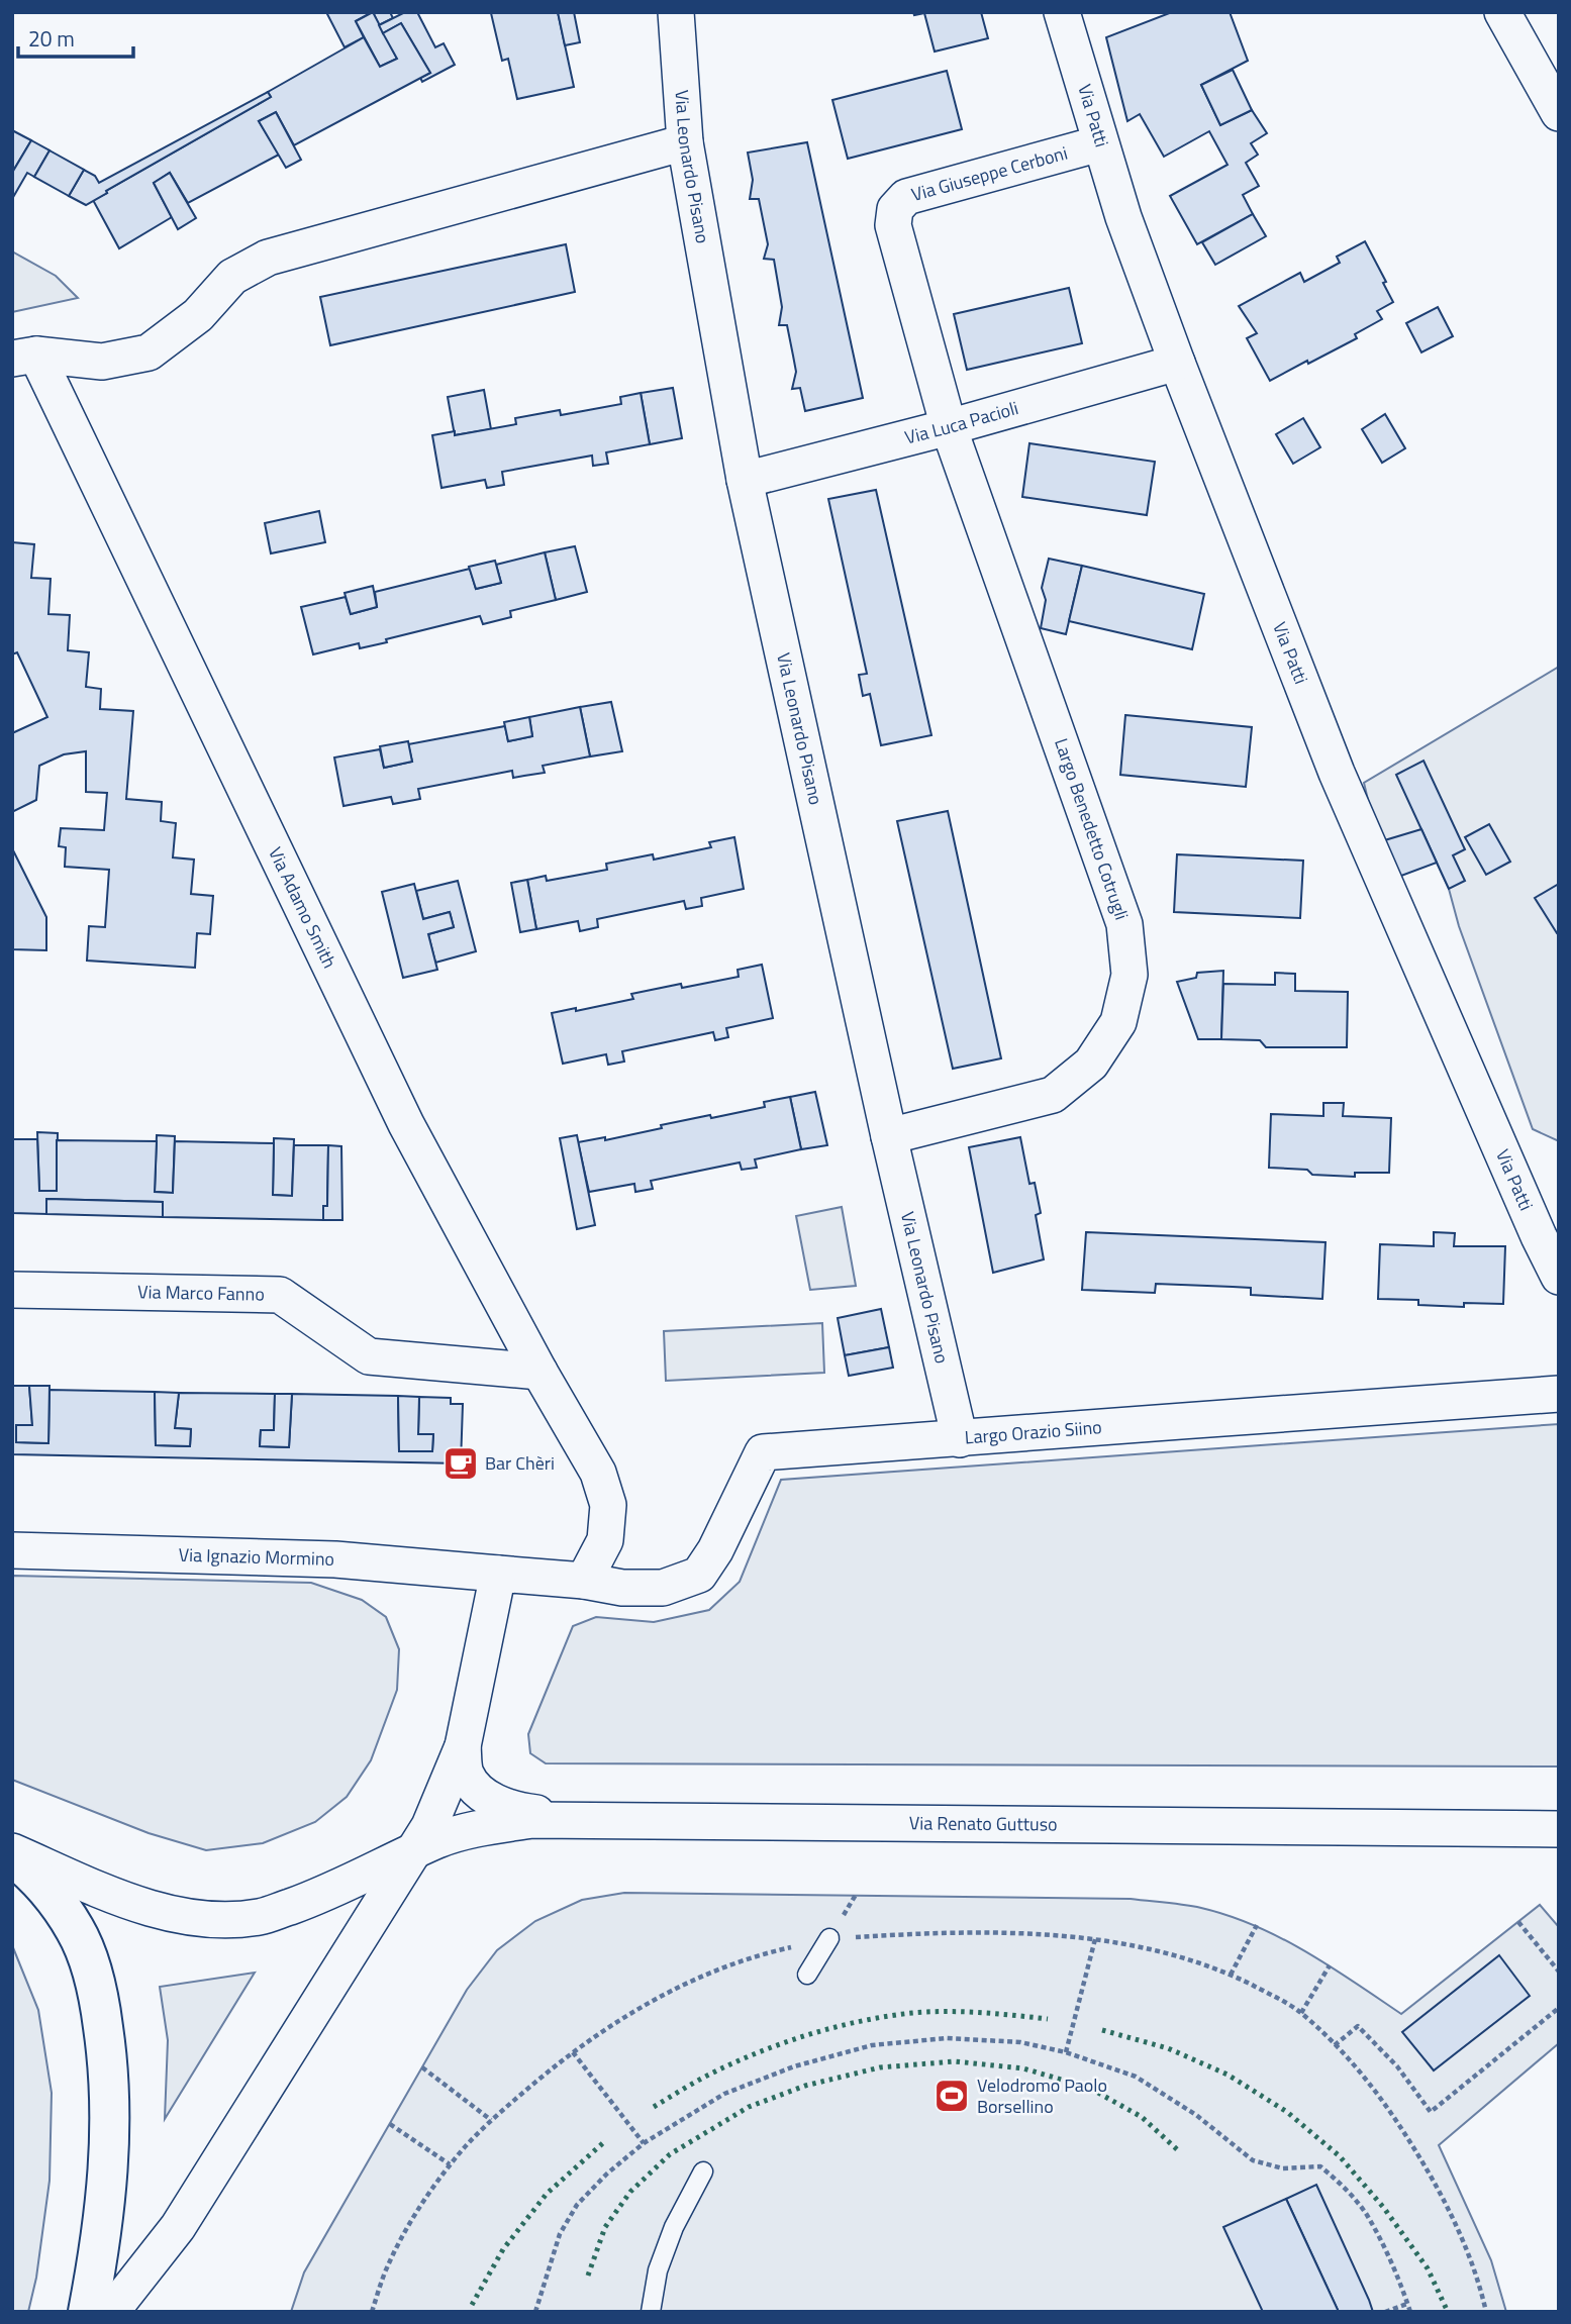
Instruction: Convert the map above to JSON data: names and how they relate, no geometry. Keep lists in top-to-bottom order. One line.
{"streets":{"street":["Via Patti","Via Leonardo Pisano","Via Giuseppe Cerboni","Via Luca Pacioli","Largo Benedetto Cotrugli","Via Adamo Smith","Via Marco Fanno","Largo Orazio Siino","Via Ignazio Mormino","Via Renato Guttuso"]},"crossings":[["Via Patti","Via Giuseppe Cerboni"],["Via Patti","Via Luca Pacioli"],["Via Leonardo Pisano","Via Luca Pacioli"],["Via Leonardo Pisano","Largo Benedetto Cotrugli"],["Via Leonardo Pisano","Largo Orazio Siino"],["Via Giuseppe Cerboni","Via Luca Pacioli"],["Via Giuseppe Cerboni","Largo Benedetto Cotrugli"],["Via Luca Pacioli","Largo Benedetto Cotrugli"],["Via Adamo Smith","Via Marco Fanno"],["Via Adamo Smith","Largo Orazio Siino"],["Via Adamo Smith","Via Ignazio Mormino"],["Largo Orazio Siino","Via Ignazio Mormino"]],"places":{"cafe":["Bar Chèri"],"sports":["Velodromo Paolo Borsellino"]},"scale_bar":"20 m"}
